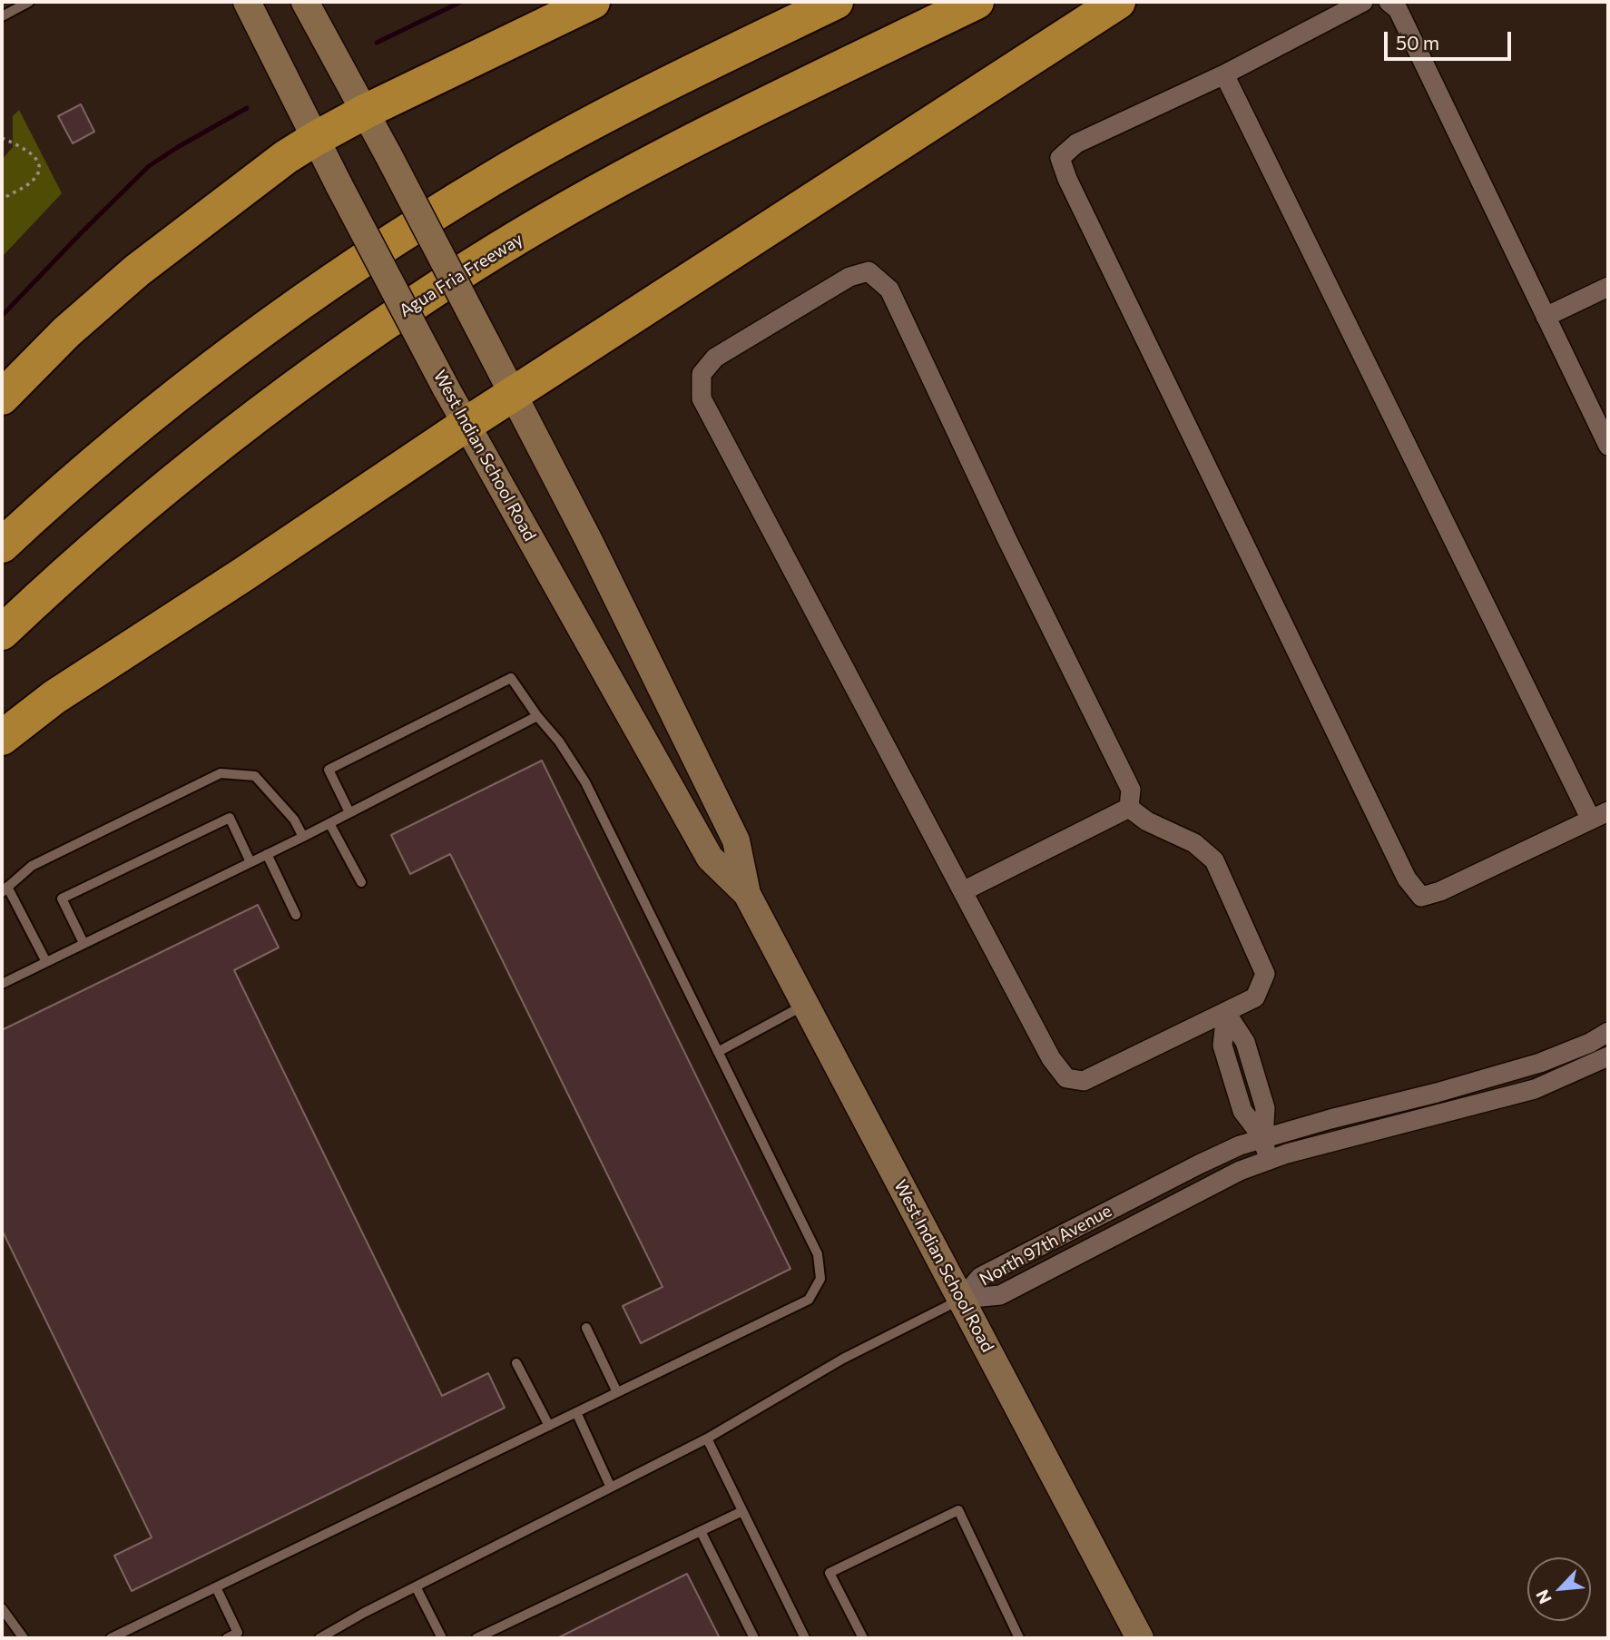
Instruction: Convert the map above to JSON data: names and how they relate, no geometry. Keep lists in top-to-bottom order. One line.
{"streets":{"highway":["Agua Fria Freeway"],"main road":["West Indian School Road"],"street":["North 97th Avenue"]},"crossings":[["West Indian School Road","North 97th Avenue"]],"scale_bar":"50 m","north":"bottom left"}
